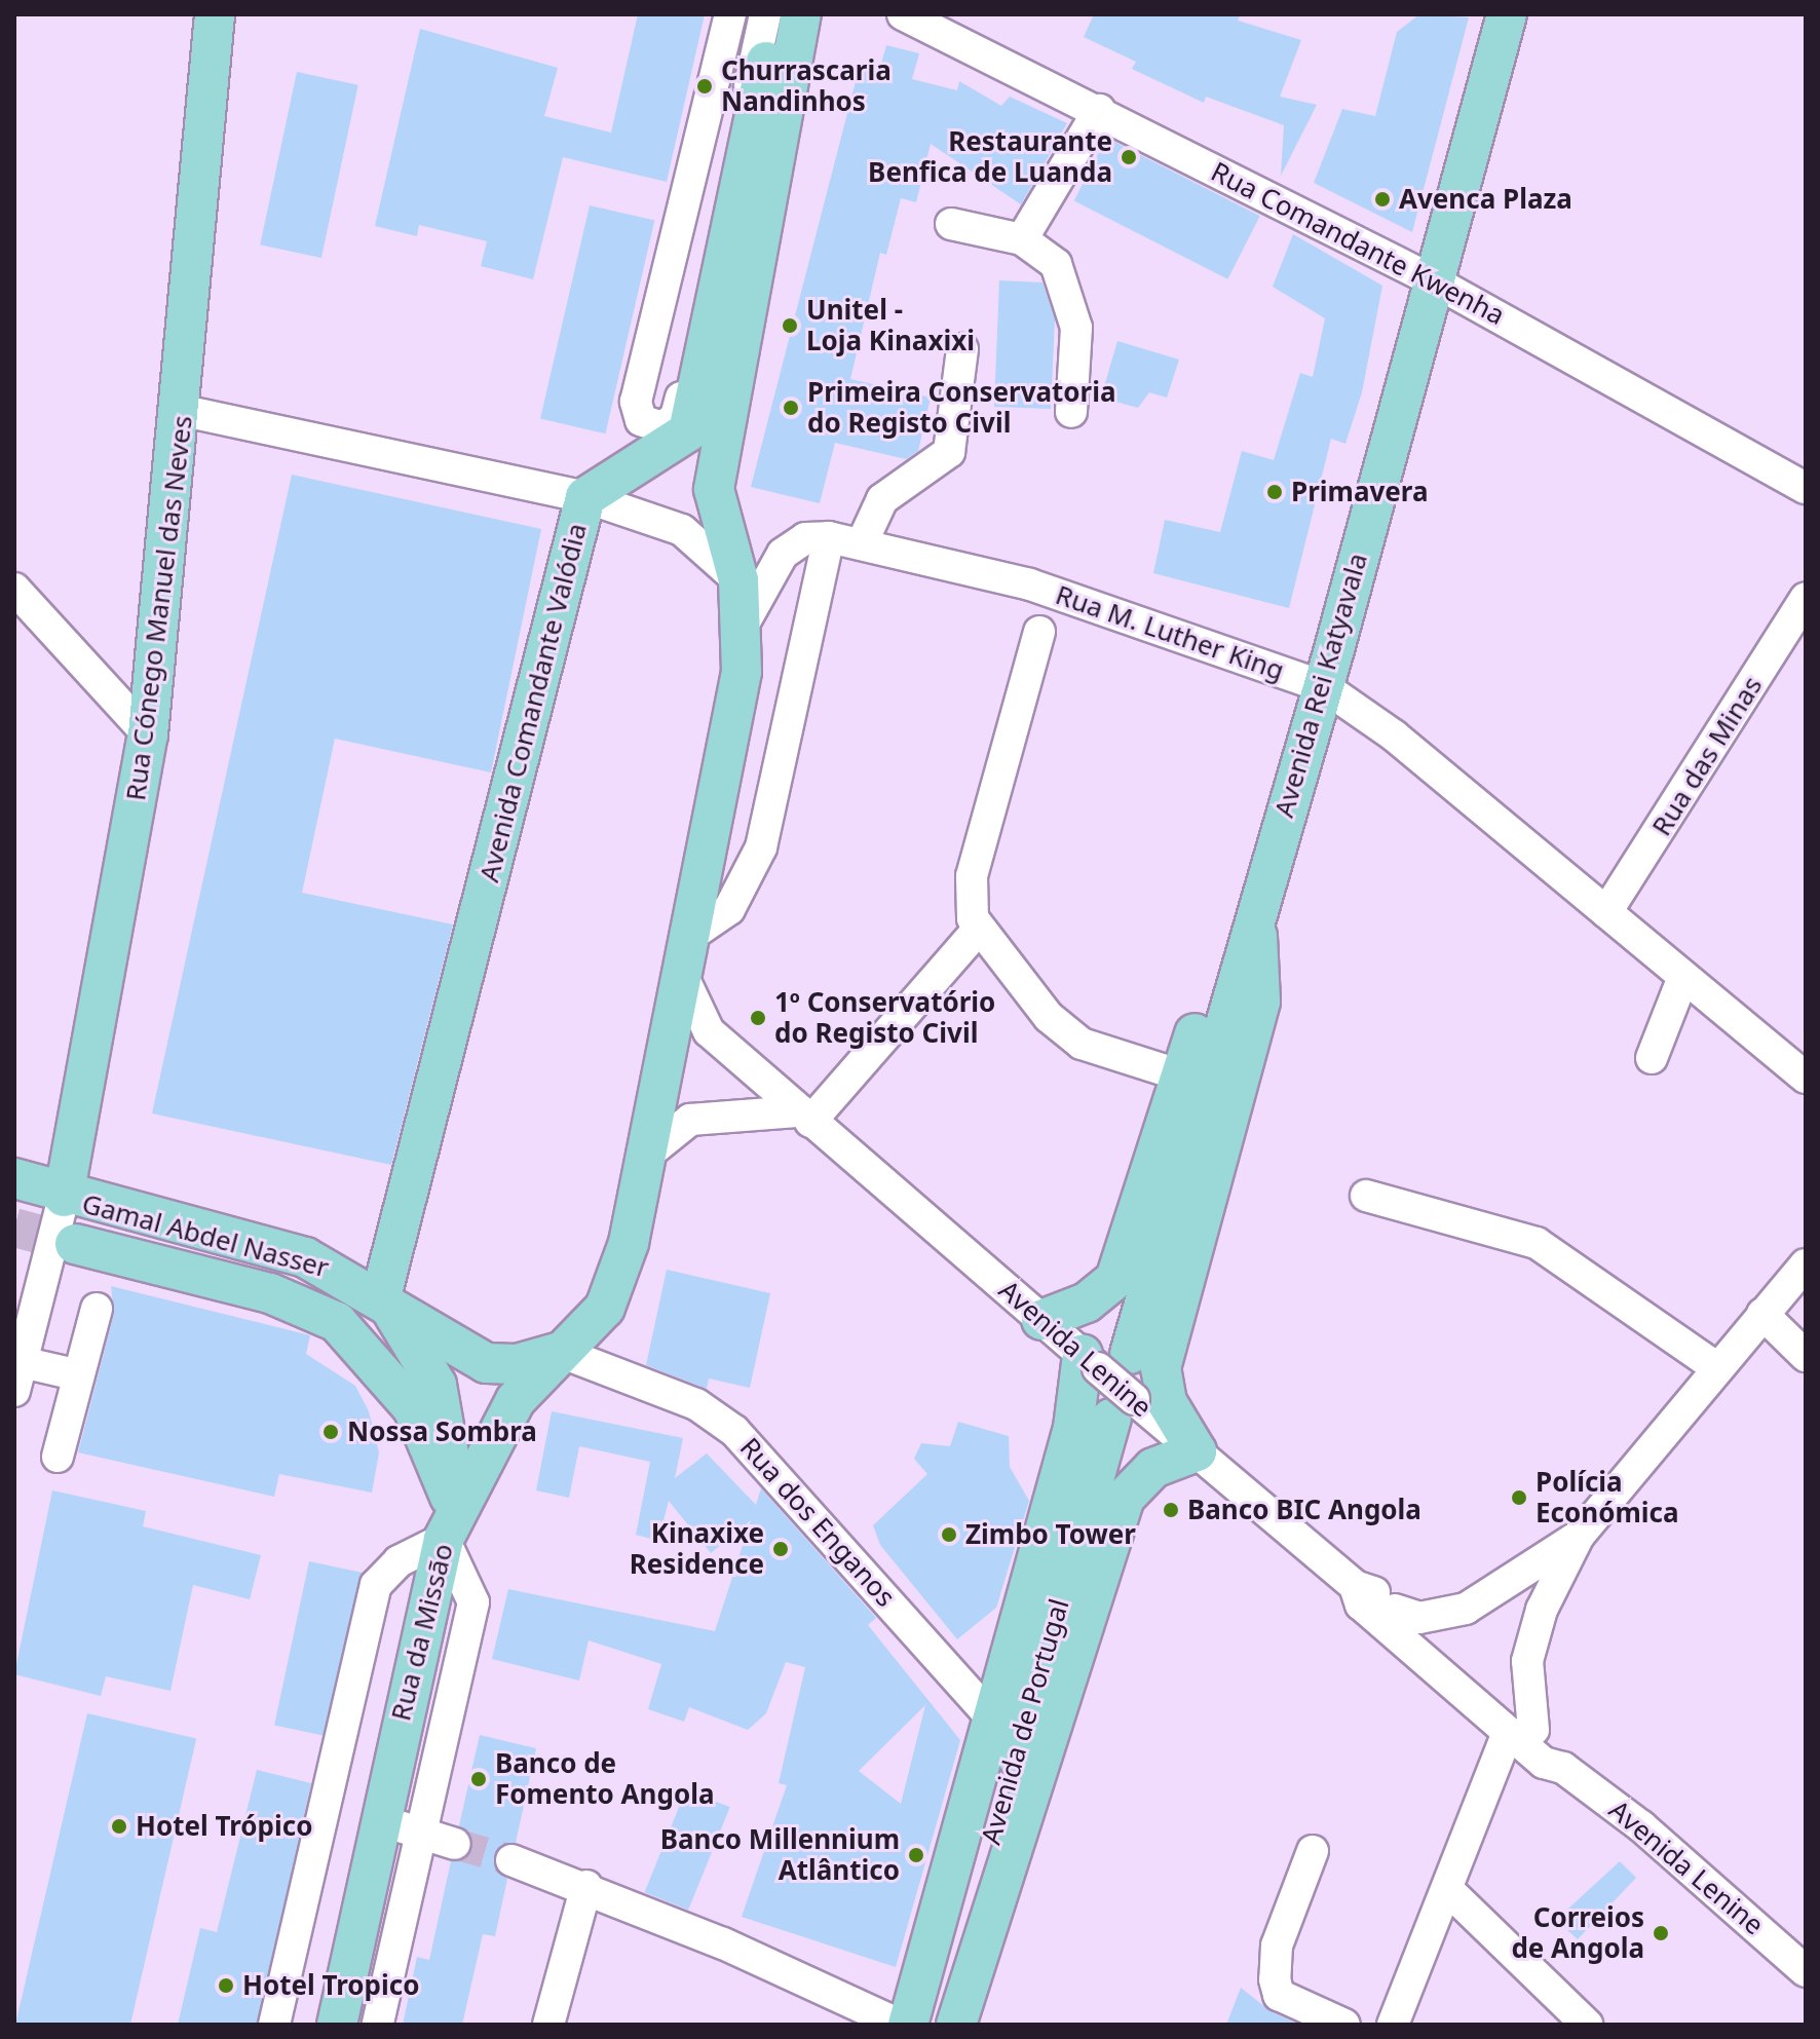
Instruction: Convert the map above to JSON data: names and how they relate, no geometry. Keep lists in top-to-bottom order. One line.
{"streets":{"main road":["Rua Cónego Manuel das Neves","Avenida Rei Katyavala","Avenida Comandante Valódia","Gamal Abdel Nasser","Rua da Missão","Avenida de Portugal"],"street":["Rua Comandante Kwenha","Rua M. Luther King","Rua das Minas","Avenida Lenine","Rua dos Enganos"]},"crossings":[["Rua Comandante Kwenha","Avenida Rei Katyavala"],["Rua Cónego Manuel das Neves","Gamal Abdel Nasser"],["Rua M. Luther King","Avenida Rei Katyavala"],["Rua M. Luther King","Rua das Minas"],["Avenida Rei Katyavala","Avenida Lenine"],["Avenida Rei Katyavala","Rua dos Enganos"],["Avenida Comandante Valódia","Gamal Abdel Nasser"],["Gamal Abdel Nasser","Rua dos Enganos"],["Gamal Abdel Nasser","Rua da Missão"],["Avenida Lenine","Avenida de Portugal"],["Rua dos Enganos","Rua da Missão"]],"places":["Churrascaria Nandinhos","Restaurante Benfica de Luanda","Avenca Plaza","Unitel - Loja Kinaxixi","Primeira Conservatoria do Registo Civil","Primavera","1º Conservatório do Registo Civil","Nossa Sombra","Polícia Económica","Banco BIC Angola","Zimbo Tower","Kinaxixe Residence","Banco de Fomento Angola","Hotel Trópico","Banco Millennium Atlântico","Correios de Angola","Hotel Tropico"]}
